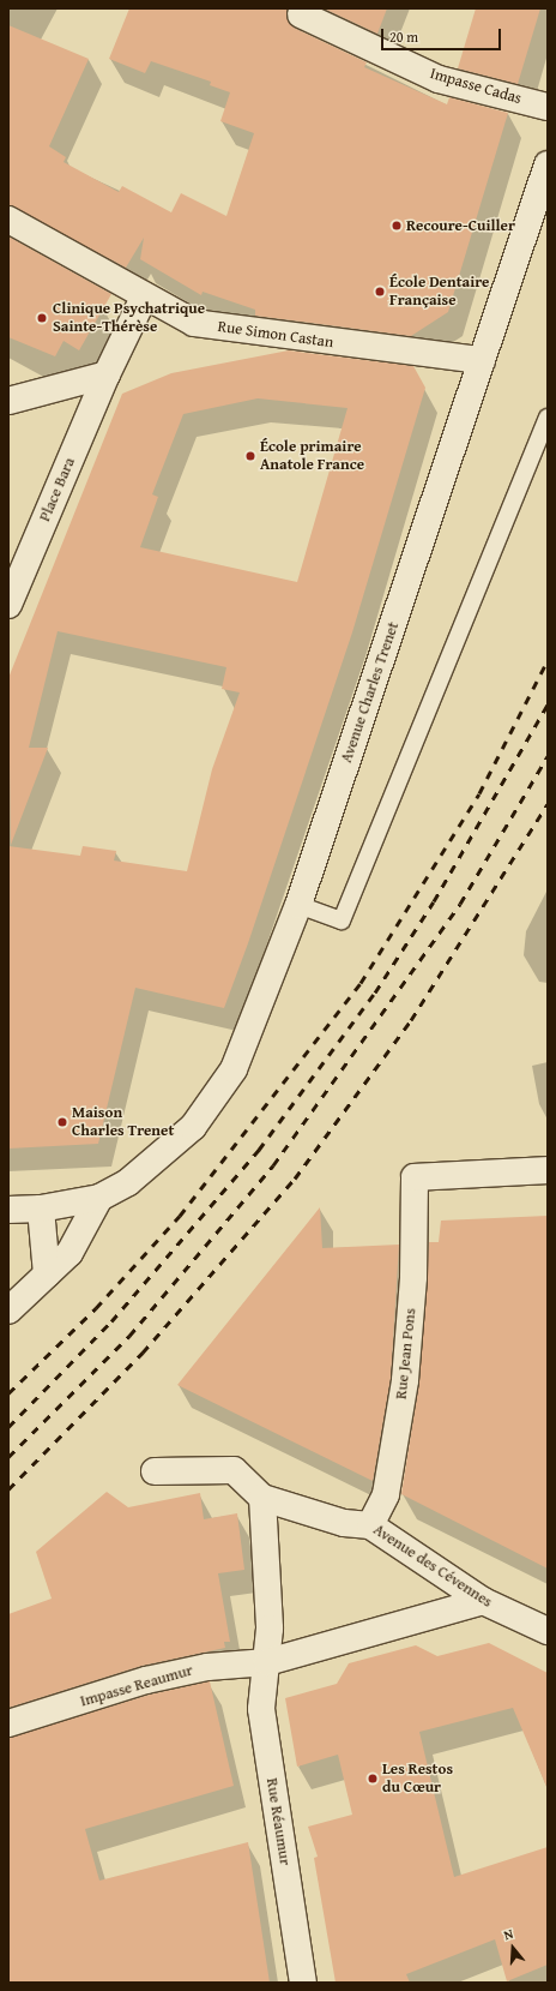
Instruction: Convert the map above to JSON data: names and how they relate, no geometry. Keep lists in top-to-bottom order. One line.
{"streets":{"street":["Impasse Cadas","Rue Simon Castan","Place Bara","Avenue Charles Trenet","Rue Jean Pons","Avenue des Cévennes","Impasse Reaumur","Rue Réaumur"]},"crossings":[["Rue Simon Castan","Place Bara"],["Rue Simon Castan","Avenue Charles Trenet"],["Rue Jean Pons","Avenue des Cévennes"],["Avenue des Cévennes","Rue Réaumur"],["Impasse Reaumur","Rue Réaumur"]],"places":["Recoure-Cuiller","École Dentaire Française","Clinique Psychatrique Sainte-Thérèse","École primaire Anatole France","Maison Charles Trenet","Les Restos du Cœur"],"scale_bar":"20 m","north":"top"}
